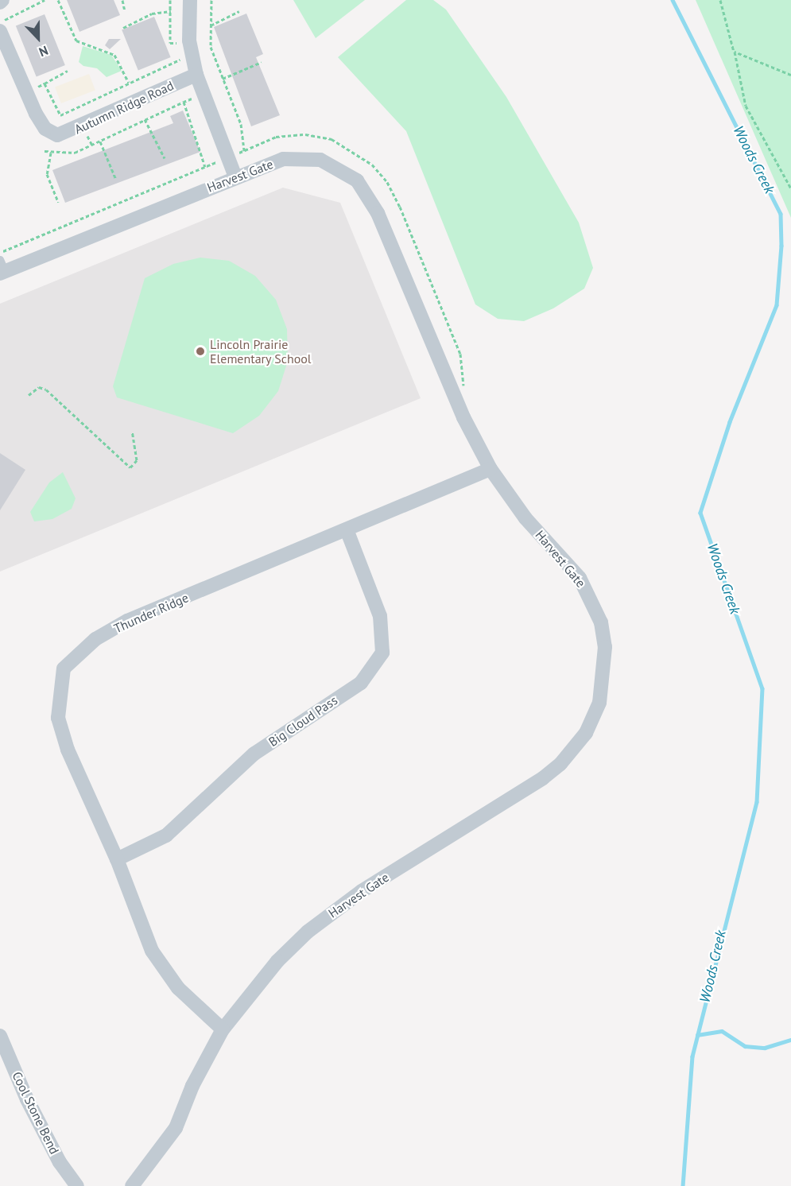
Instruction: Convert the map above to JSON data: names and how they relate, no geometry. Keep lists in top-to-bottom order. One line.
{"streets":{"street":["Autumn Ridge Road","Harvest Gate","Thunder Ridge","Big Cloud Pass","Cool Stone Bend"]},"crossings":[["Harvest Gate","Thunder Ridge"],["Thunder Ridge","Big Cloud Pass"]],"water":["Woods Creek"],"places":["Lincoln Prairie Elementary School"],"north":"bottom"}
